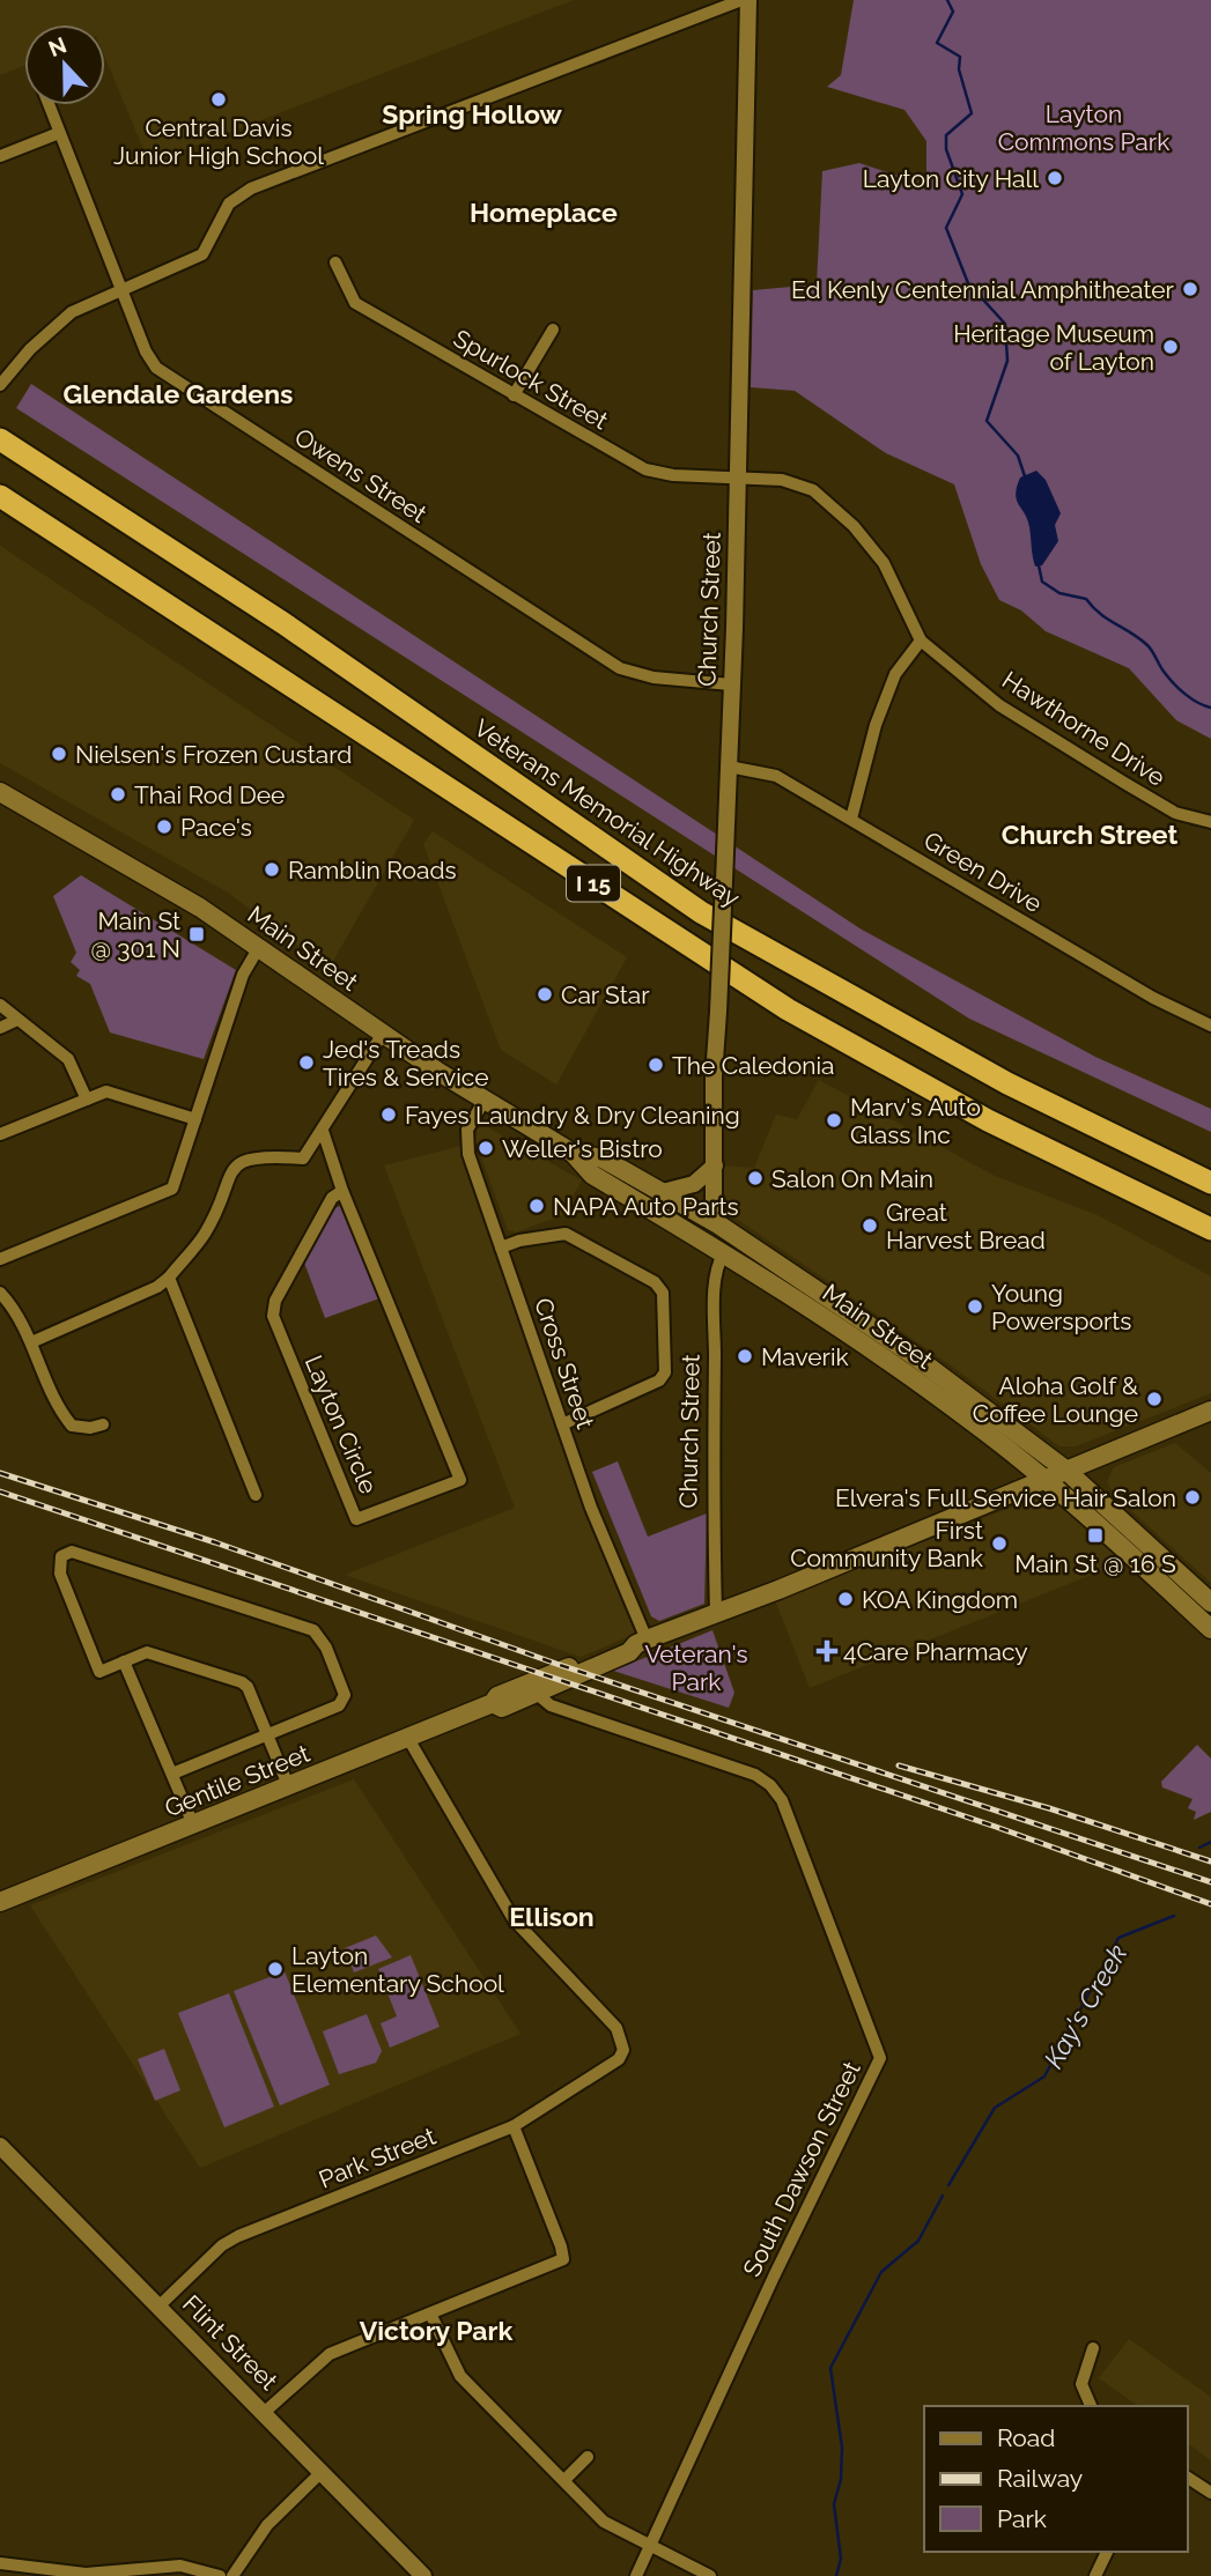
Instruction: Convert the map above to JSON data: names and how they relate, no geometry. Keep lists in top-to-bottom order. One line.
{"streets":{"highway":["Veterans Memorial Highway","I 15"],"main road":["Main Street","Gentile Street"],"street":["Spurlock Street","Owens Street","Church Street","Hawthorne Drive","Green Drive","Cross Street","Layton Circle","Park Street","South Dawson Street","Flint Street"]},"crossings":[["Spurlock Street","Church Street"],["Spurlock Street","Hawthorne Drive"],["Owens Street","Church Street"],["Church Street","Hawthorne Drive"],["Church Street","Green Drive"],["Church Street","Main Street"],["Church Street","Gentile Street"],["Main Street","Cross Street"],["Main Street","Gentile Street"],["Cross Street","Gentile Street"],["Gentile Street","Park Street"],["Gentile Street","South Dawson Street"],["Park Street","Flint Street"]],"districts":["Spring Hollow","Homeplace","Glendale Gardens","Church Street","Ellison","Victory Park"],"water":["Kay's Creek"],"parks":["Layton Commons Park","Veteran's Park"],"places":{"other":["Central Davis Junior High School","Layton City Hall","Ed Kenly Centennial Amphitheater","Heritage Museum of Layton","Nielsen's Frozen Custard","Thai Rod Dee","Pace's","Ramblin Roads","Car Star","Jed's Treads Tires & Service","The Caledonia","Fayes Laundry & Dry Cleaning","Marv's Auto Glass Inc","Weller's Bistro","Salon On Main","NAPA Auto Parts","Great Harvest Bread","Young Powersports","Maverik","Aloha Golf & Coffee Lounge","Elvera's Full Service Hair Salon","First Community Bank","KOA Kingdom","Layton Elementary School"],"transit":["Main St @ 301 N","Main St @ 16 S"],"health":["4Care Pharmacy"]},"legend":["Road","Railway","Park"],"north":"top"}
